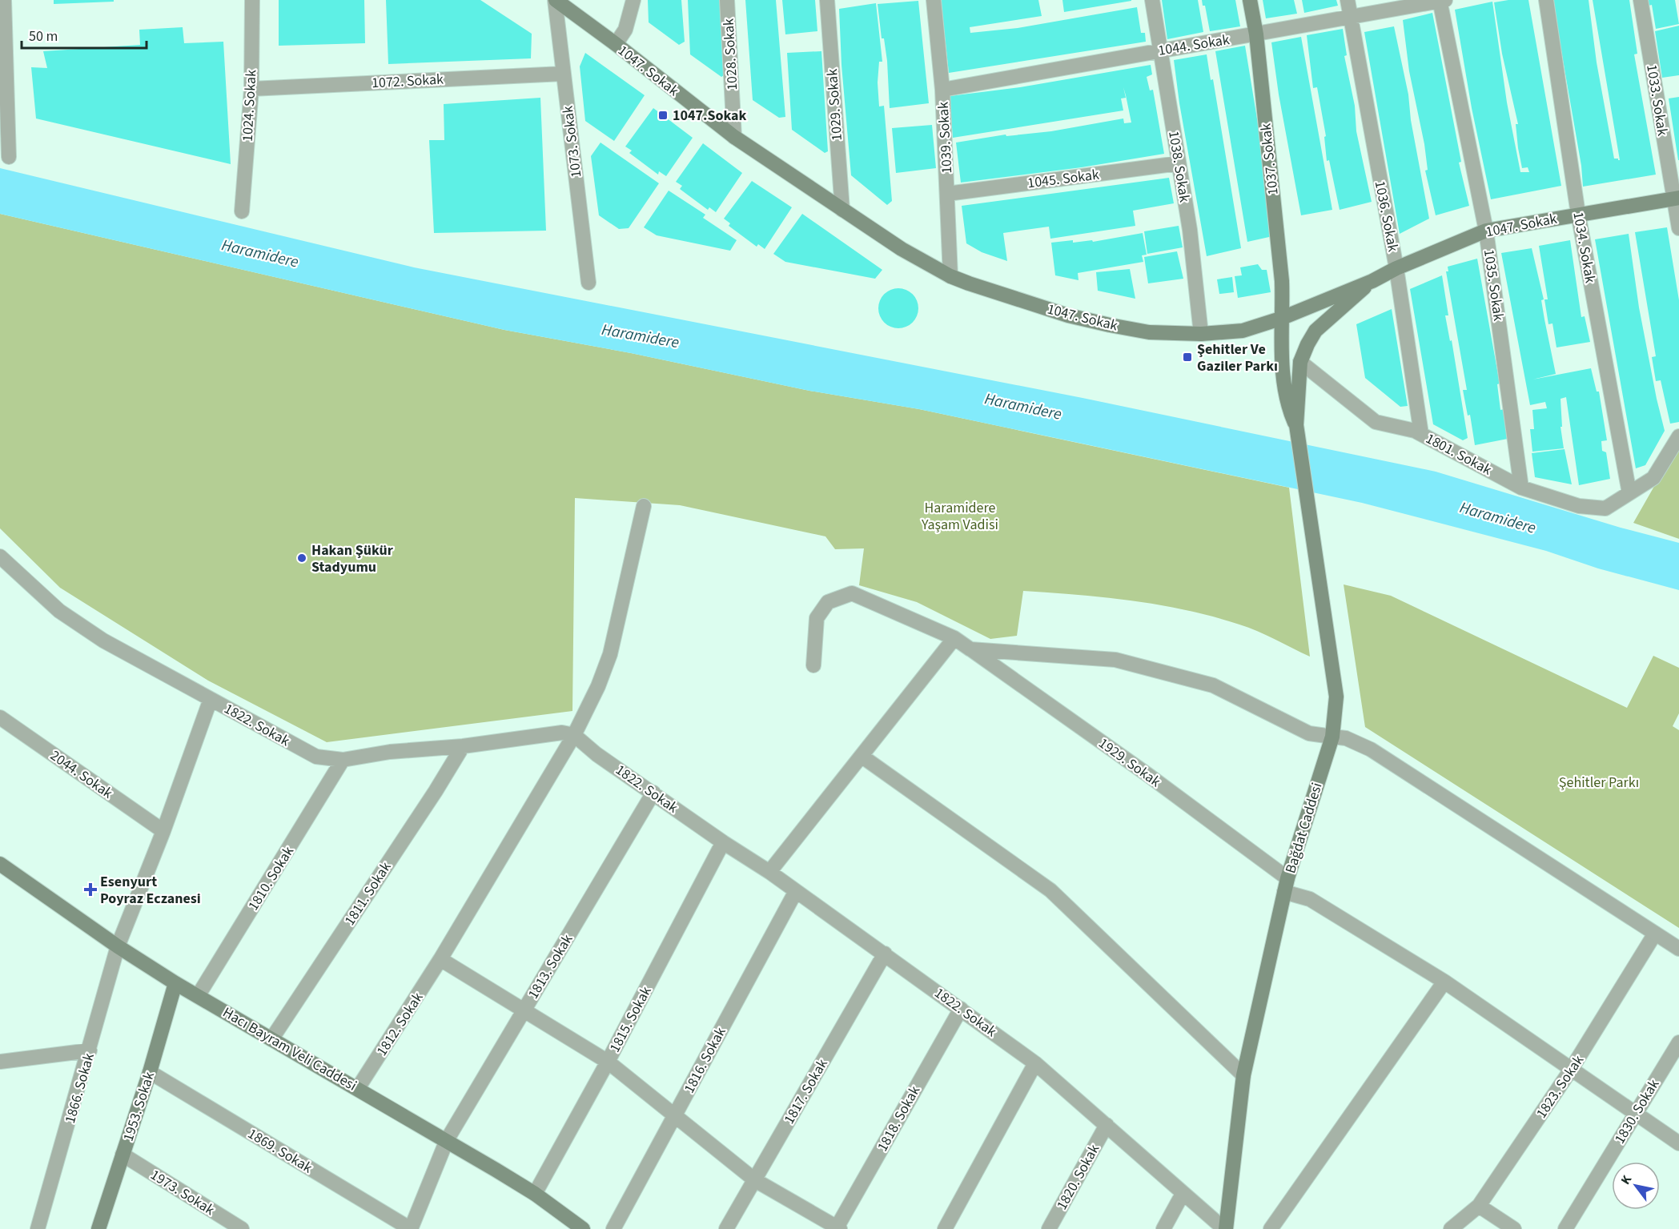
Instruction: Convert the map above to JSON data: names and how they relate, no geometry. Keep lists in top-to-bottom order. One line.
{"streets":{"main road":["1047. Sokak","1037. Sokak","Bağdat Caddesi","Hacı Bayram Veli Caddesi","1953. Sokak"],"street":["1044. Sokak","1028. Sokak","1072. Sokak","1033. Sokak","1029. Sokak","1024. Sokak","1039. Sokak","1073. Sokak","1038. Sokak","1045. Sokak","1036. Sokak","1034. Sokak","1035. Sokak","1801. Sokak","1822. Sokak","1929. Sokak","2044. Sokak","1810. Sokak","1811. Sokak","1813. Sokak","1815. Sokak","1812. Sokak","1816. Sokak","1823. Sokak","1866. Sokak","1817. Sokak","1830. Sokak","1818. Sokak","1869. Sokak","1820. Sokak","1973. Sokak"]},"crossings":[["1044. Sokak","1039. Sokak"],["1044. Sokak","1037. Sokak"],["1044. Sokak","1038. Sokak"],["1044. Sokak","1036. Sokak"],["1044. Sokak","1035. Sokak"],["1028. Sokak","1047. Sokak"],["1047. Sokak","1033. Sokak"],["1047. Sokak","1029. Sokak"],["1047. Sokak","1039. Sokak"],["1047. Sokak","1073. Sokak"],["1047. Sokak","1037. Sokak"],["1047. Sokak","1038. Sokak"],["1047. Sokak","1036. Sokak"],["1047. Sokak","1034. Sokak"],["1047. Sokak","1035. Sokak"],["1072. Sokak","1024. Sokak"],["1072. Sokak","1073. Sokak"],["1039. Sokak","1045. Sokak"],["1037. Sokak","Bağdat Caddesi"],["1038. Sokak","1045. Sokak"],["1036. Sokak","1801. Sokak"],["1034. Sokak","1801. Sokak"],["1035. Sokak","1801. Sokak"],["1822. Sokak","Bağdat Caddesi"],["1822. Sokak","1810. Sokak"],["1822. Sokak","1811. Sokak"],["1822. Sokak","1813. Sokak"],["1822. Sokak","1815. Sokak"],["1822. Sokak","1812. Sokak"],["1822. Sokak","1816. Sokak"],["1822. Sokak","1866. Sokak"],["1822. Sokak","1817. Sokak"],["1822. Sokak","1818. Sokak"],["1822. Sokak","1820. Sokak"],["1929. Sokak","Bağdat Caddesi"],["2044. Sokak","1866. Sokak"],["1810. Sokak","Hacı Bayram Veli Caddesi"],["1811. Sokak","Hacı Bayram Veli Caddesi"],["1813. Sokak","Hacı Bayram Veli Caddesi"],["1813. Sokak","1869. Sokak"],["1815. Sokak","Hacı Bayram Veli Caddesi"],["1812. Sokak","Hacı Bayram Veli Caddesi"],["Hacı Bayram Veli Caddesi","1866. Sokak"],["Hacı Bayram Veli Caddesi","1953. Sokak"],["1953. Sokak","1869. Sokak"],["1953. Sokak","1973. Sokak"]],"water":["Haramidere"],"parks":["Haramidere Yaşam Vadisi","Şehitler Parkı"],"places":{"transit":["1047.Sokak","Şehitler Ve Gaziler Parkı"],"other":["Hakan Şükür Stadyumu"],"health":["Esenyurt Poyraz Eczanesi"]},"scale_bar":"50 m","north":"top left"}
